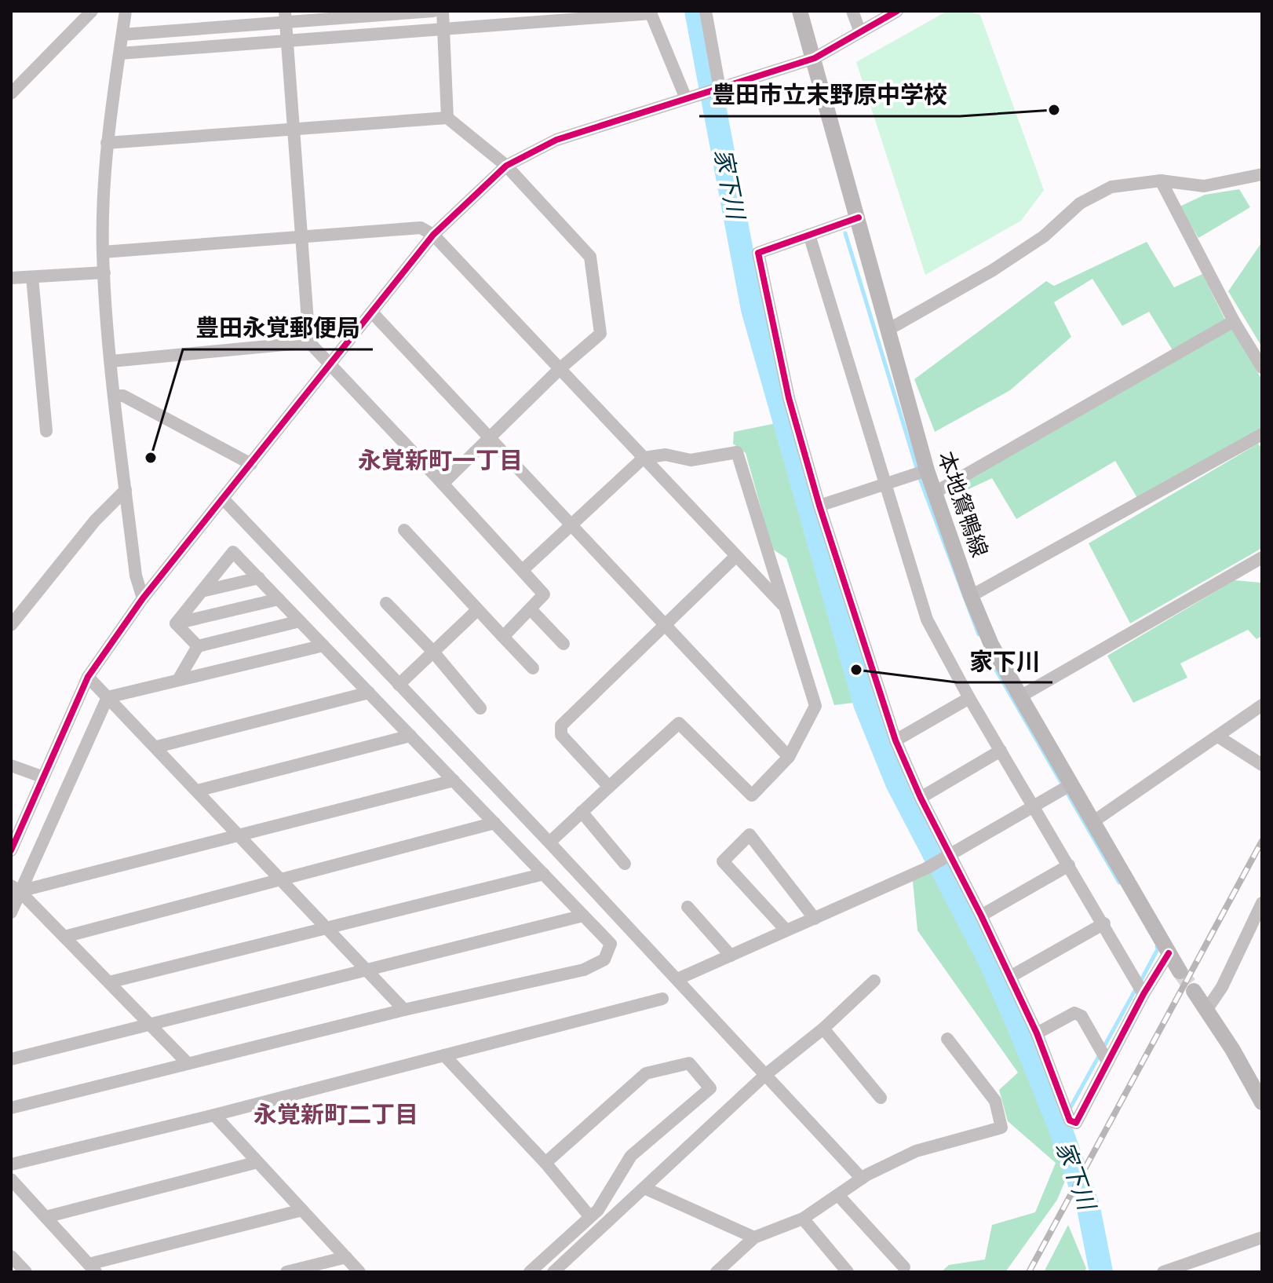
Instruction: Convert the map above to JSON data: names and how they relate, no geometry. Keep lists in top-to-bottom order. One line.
{"streets":{"main road":["本地鴛鴨線"]},"districts":["永覚新町一丁目","永覚新町二丁目"],"water":["家下川"],"places":["豊田市立末野原中学校","豊田永覚郵便局","家下川"]}
